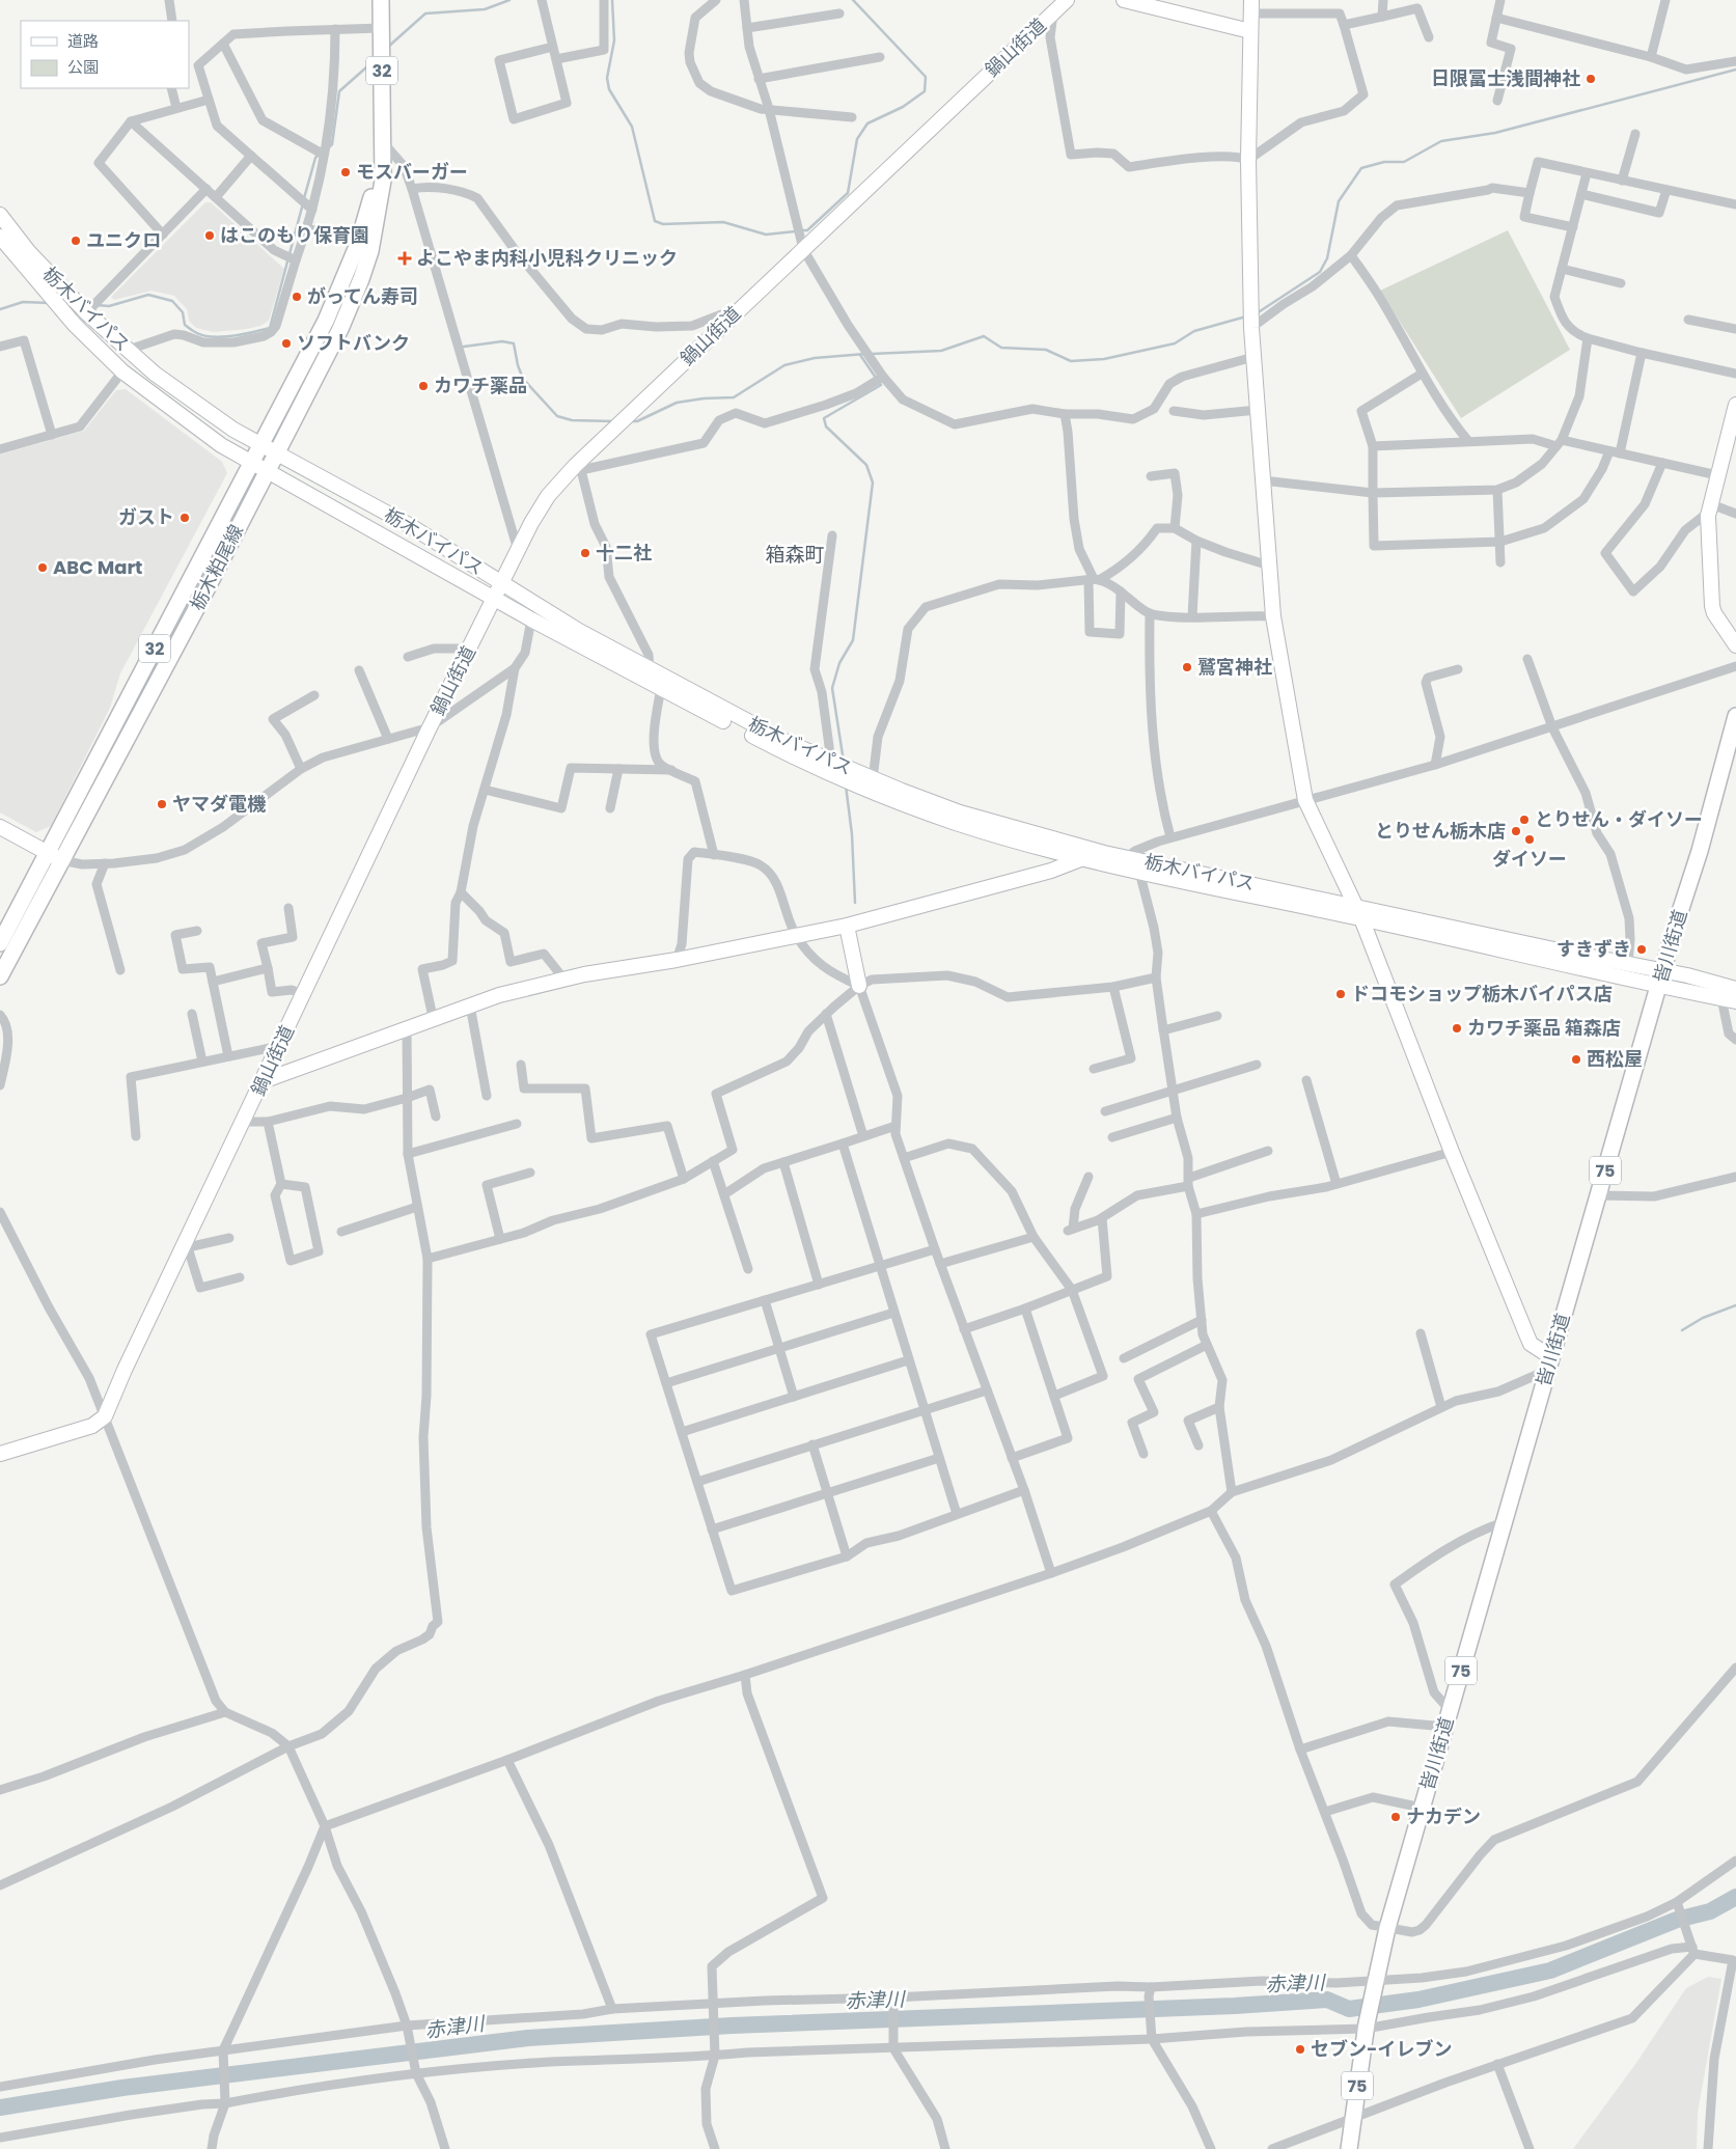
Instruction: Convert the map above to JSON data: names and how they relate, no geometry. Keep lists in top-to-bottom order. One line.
{"streets":{"main road":["32","栃木粕尾線","皆川街道","75"],"street":["鍋山街道","栃木バイパス"]},"crossings":[["鍋山街道","栃木バイパス"],["栃木バイパス","栃木粕尾線"],["栃木バイパス","皆川街道"],["皆川街道","75"]],"districts":["箱森町"],"water":["赤津川"],"places":{"other":["日限冨士浅間神社","モスバーガー","はこのもり保育園","ユニクロ","がってん寿司","ソフトバンク","カワチ薬品","ガスト","十二社","ABC Mart","鷲宮神社","ヤマダ電機","とりせん・ダイソー","とりせん栃木店","ダイソー","すきずき","ドコモショップ栃木バイパス店","カワチ薬品 箱森店","西松屋","ナカデン","セブン-イレブン"],"health":["よこやま内科小児科クリニック"]},"legend":["道路","公園"]}
